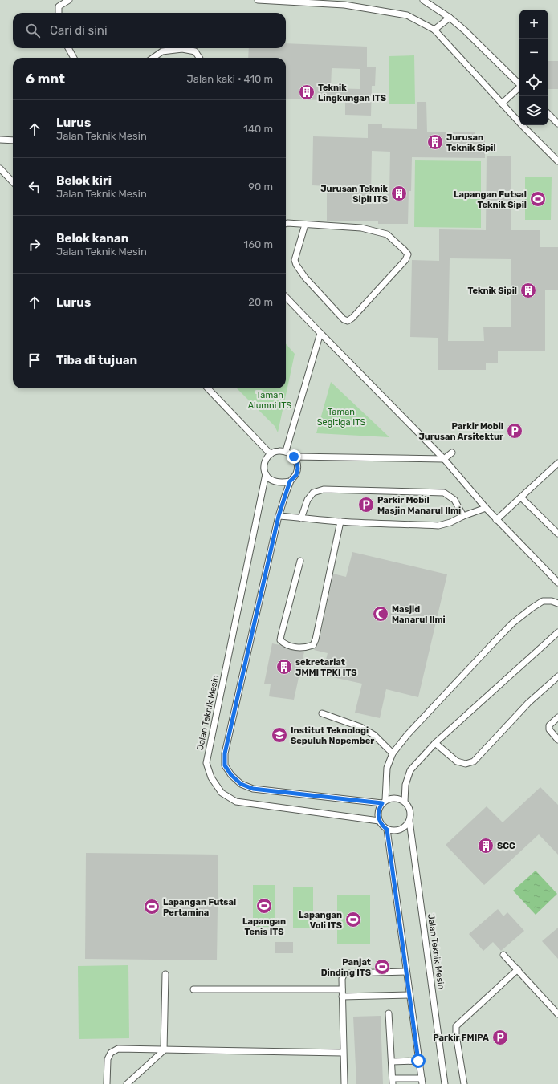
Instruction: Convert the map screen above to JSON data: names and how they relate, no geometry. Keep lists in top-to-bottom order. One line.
{"streets":{"lane":["Jalan Teknik Mesin"]},"parks":["Taman Alumni ITS","Taman Segitiga ITS"],"places":{"building":["Teknik Lingkungan ITS","Jurusan Teknik Sipil","Jurusan Teknik Sipil ITS","Teknik Sipil","sekretariat JMMI TPKI ITS","SCC"],"sports":["Lapangan Futsal Teknik Sipil","Lapangan Tenis ITS","Lapangan Futsal Pertamina","Lapangan Voli ITS","Panjat Dinding ITS"],"parking":["Parkir Mobil Jurusan Arsitektur","Parkir Mobil Masjin Manarul Ilmi","Parkir FMIPA"],"mosque":["Masjid Manarul Ilmi"],"school or university":["Institut Teknologi Sepuluh Nopember"]},"page":{"map_buttons":["+","−"],"search":"Cari di sini","heading":["6 mnt","Jalan kaki · 410 m"],"list":[["Lurus","Jalan Teknik Mesin","140 m"],["Belok kiri","Jalan Teknik Mesin","90 m"],["Belok kanan","Jalan Teknik Mesin","160 m"],["Lurus","20 m"],"Tiba di tujuan"]}}
